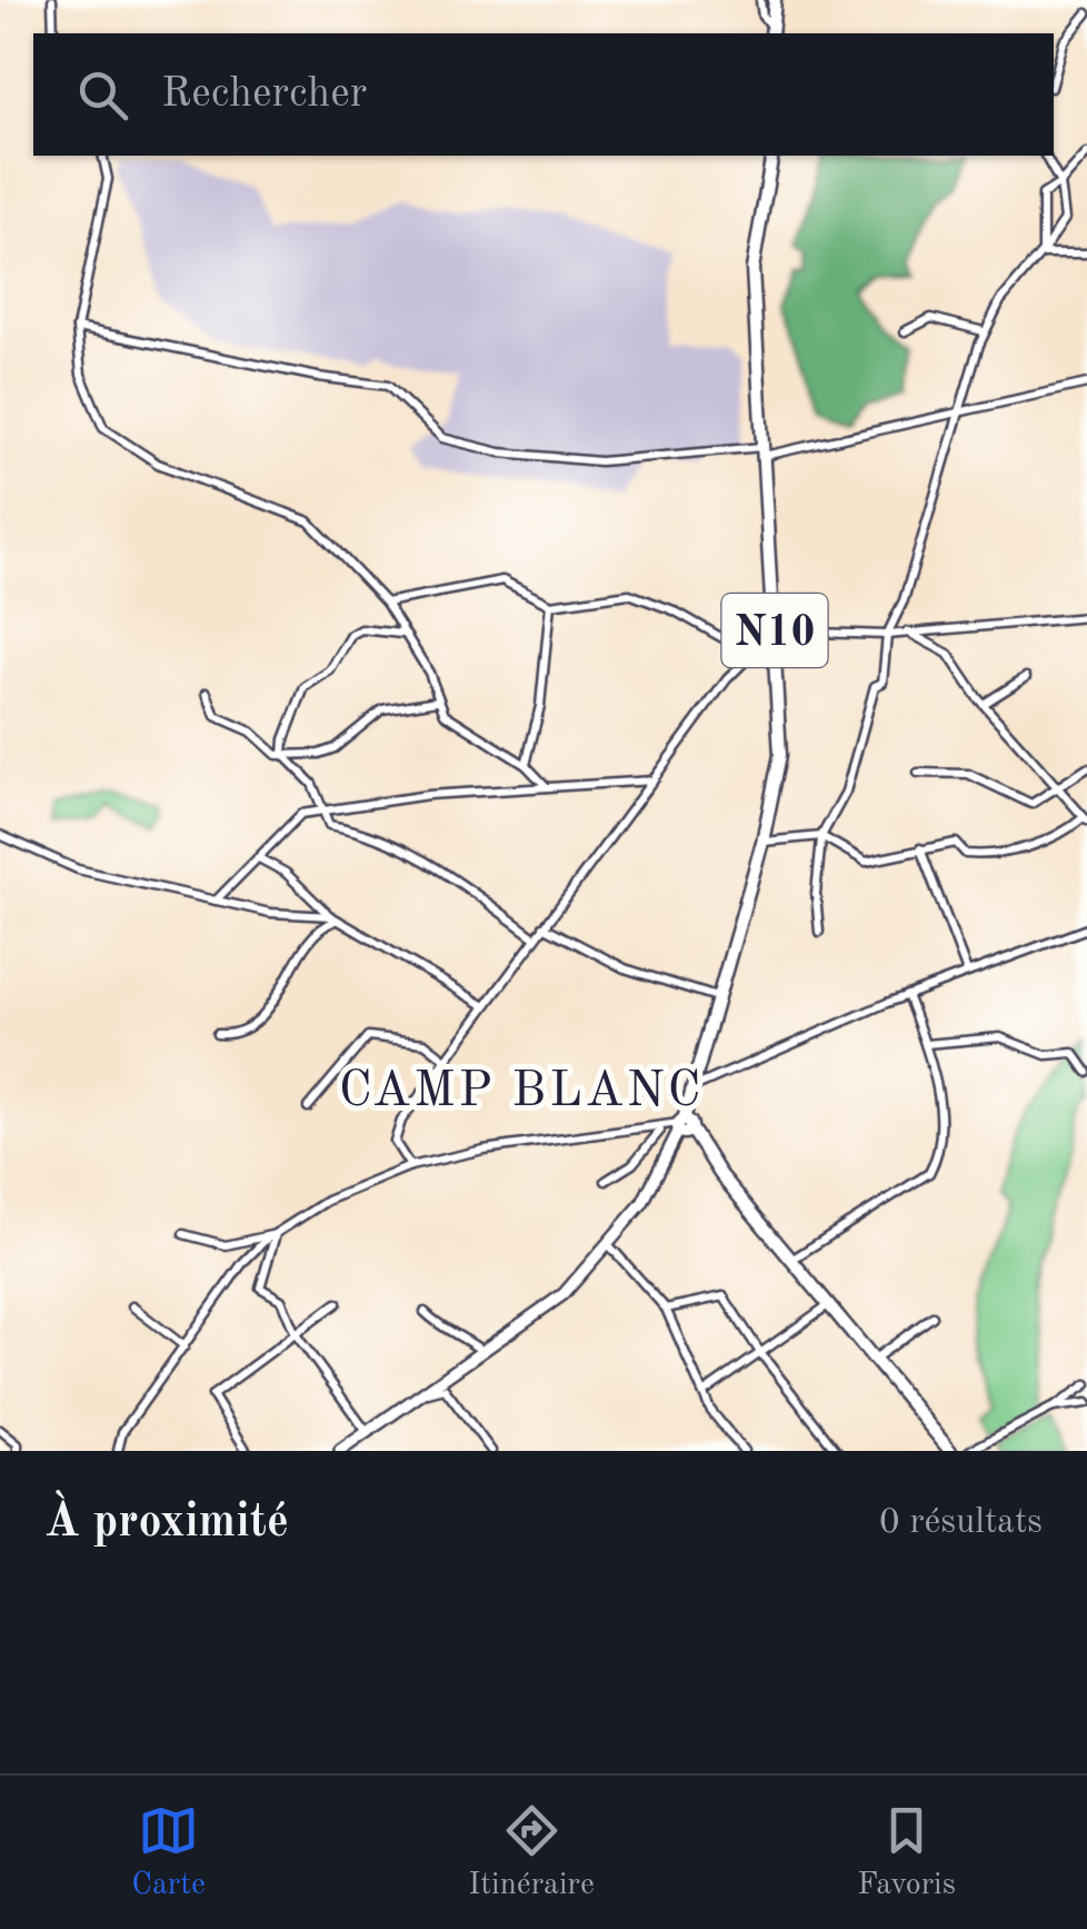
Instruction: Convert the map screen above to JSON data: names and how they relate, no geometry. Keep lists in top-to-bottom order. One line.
{"streets":{"highway":["N10"]},"districts":["CAMP BLANC"],"page":{"search":"Rechercher","heading":["À proximité","0 résultats"],"nav":["Carte","Itinéraire","Favoris"]}}
